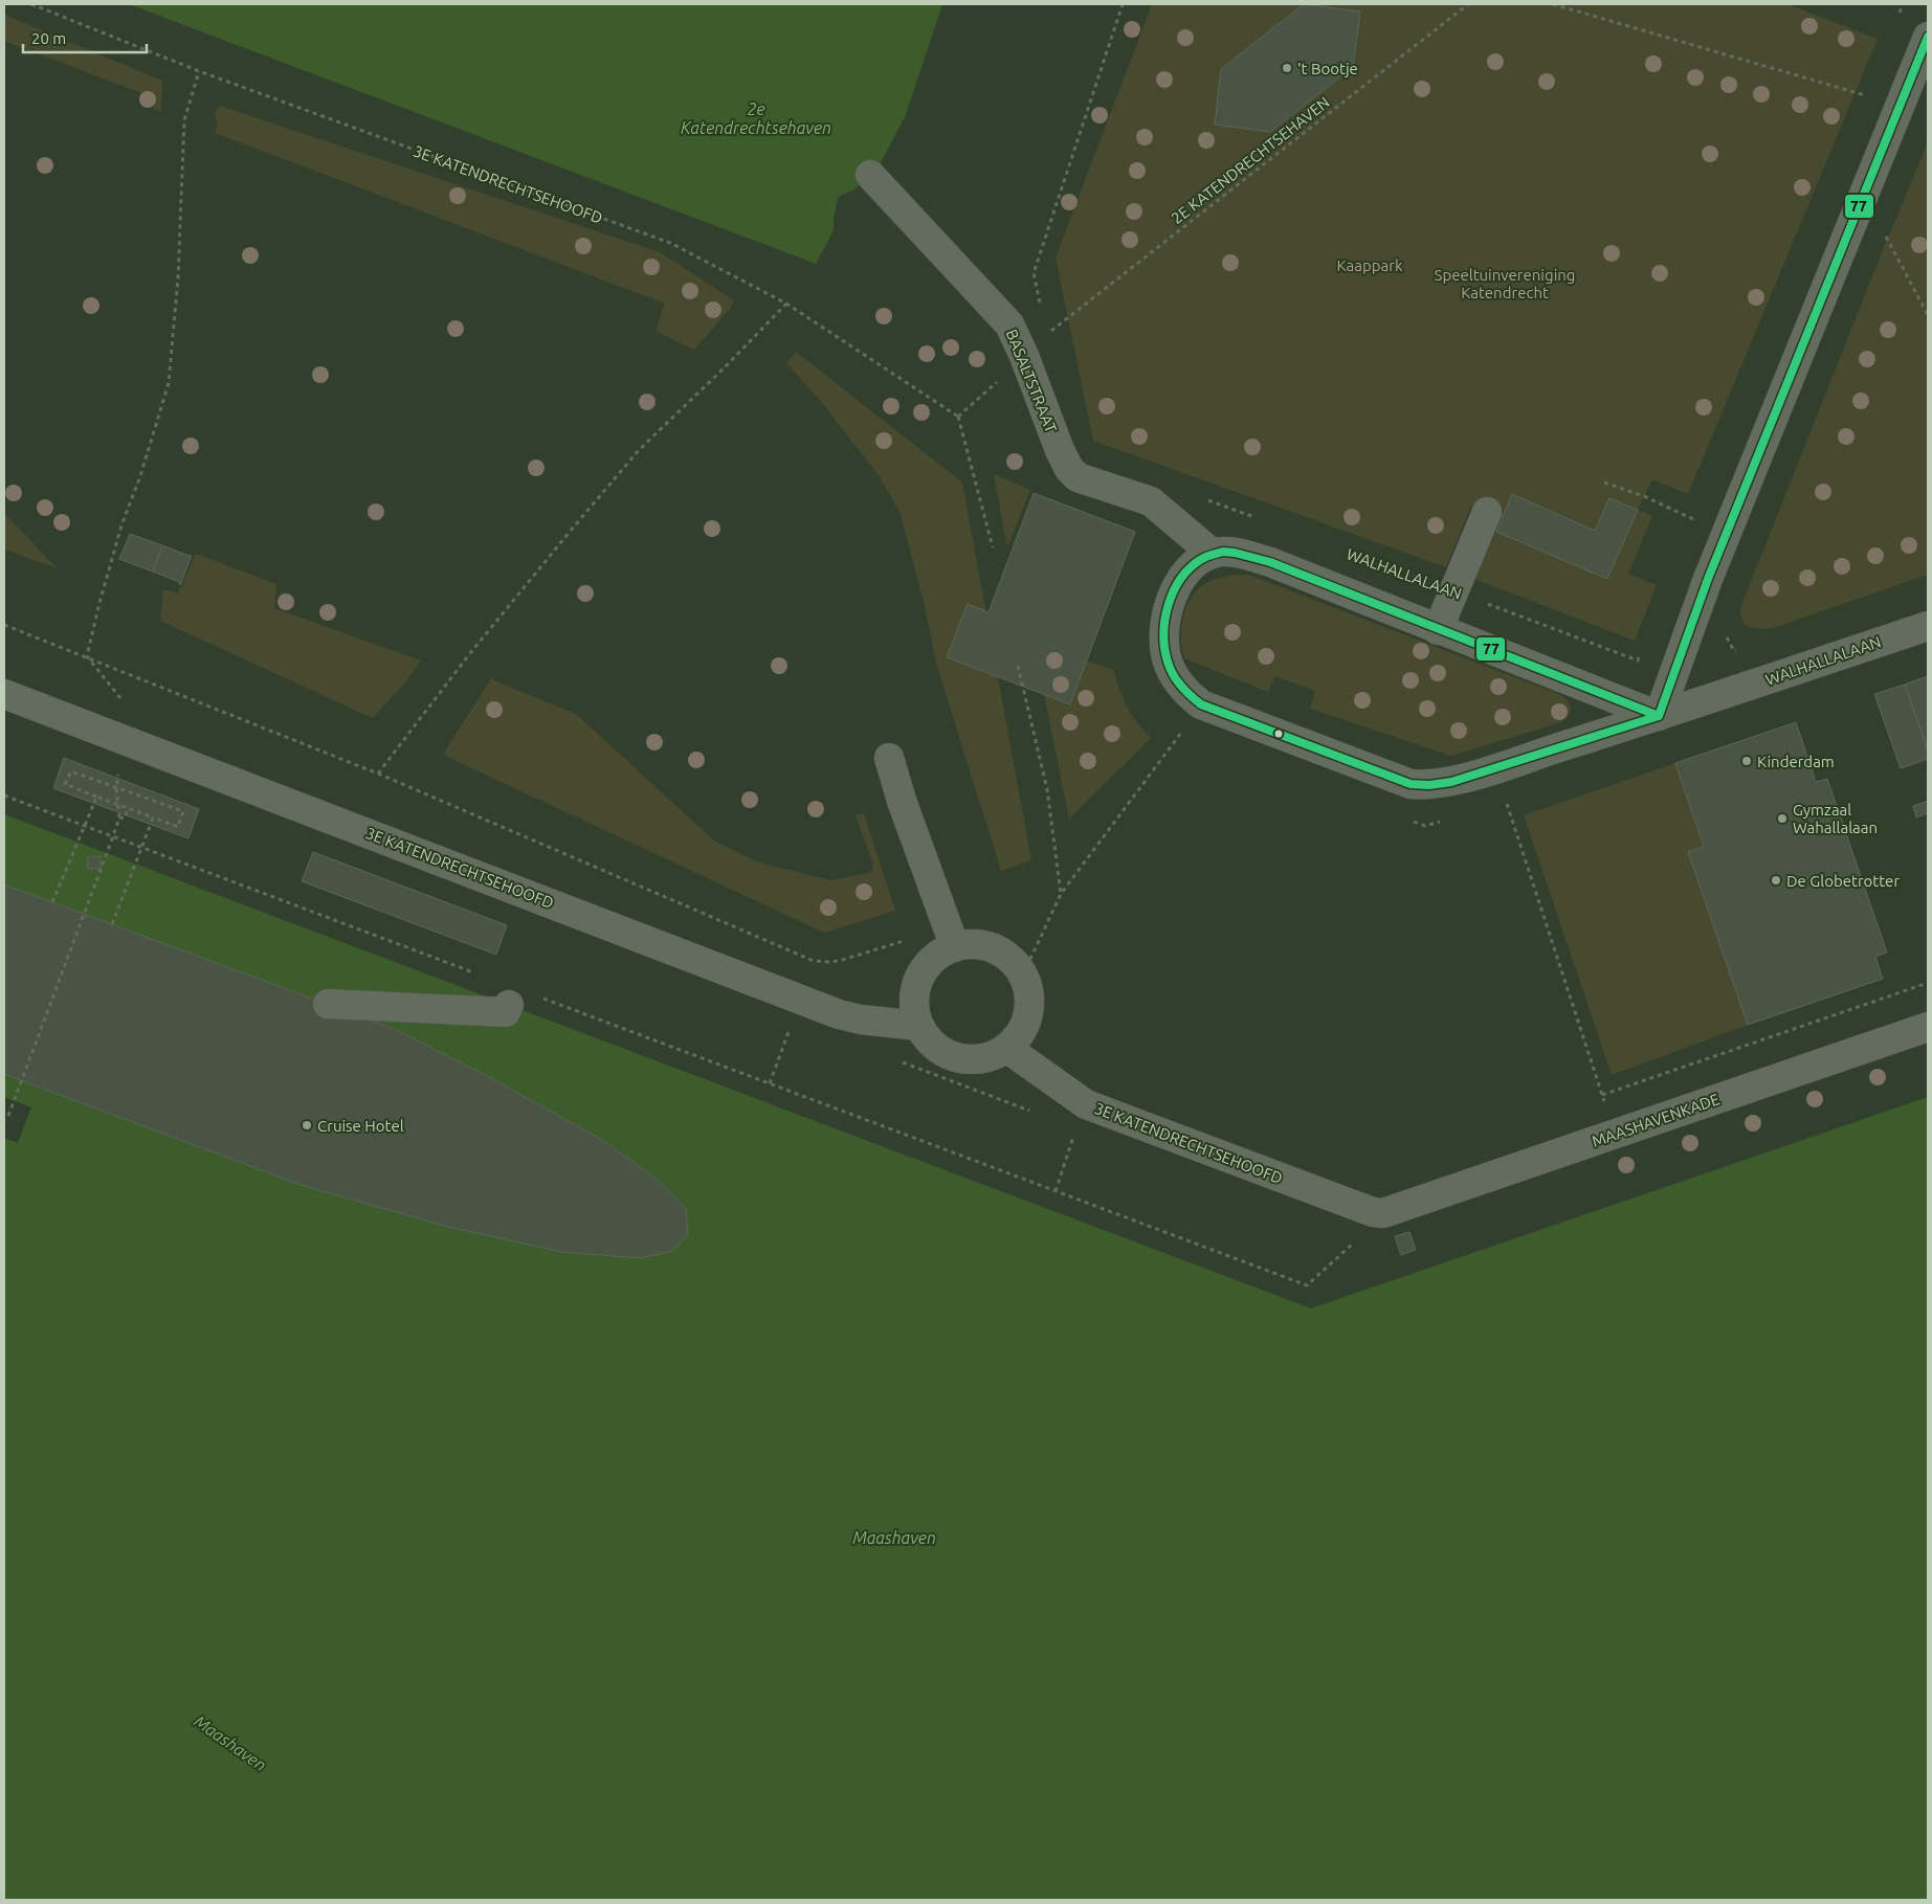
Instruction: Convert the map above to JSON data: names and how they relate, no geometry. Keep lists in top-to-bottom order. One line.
{"streets":{"street":["3E KATENDRECHTSEHOOFD","BASALTSTRAAT","WALHALLALAAN","MAASHAVENKADE"],"path":["2E KATENDRECHTSEHAVEN"]},"crossings":[["3E KATENDRECHTSEHOOFD","MAASHAVENKADE"],["BASALTSTRAAT","WALHALLALAAN"]],"water":["2e Katendrechtsehaven","Maashaven"],"parks":["Kaappark","Speeltuinvereniging Katendrecht"],"places":["'t Bootje","Kinderdam","Gymzaal Wahallalaan","De Globetrotter","Cruise Hotel"],"lines":["transit line 77"],"scale_bar":"20 m"}
